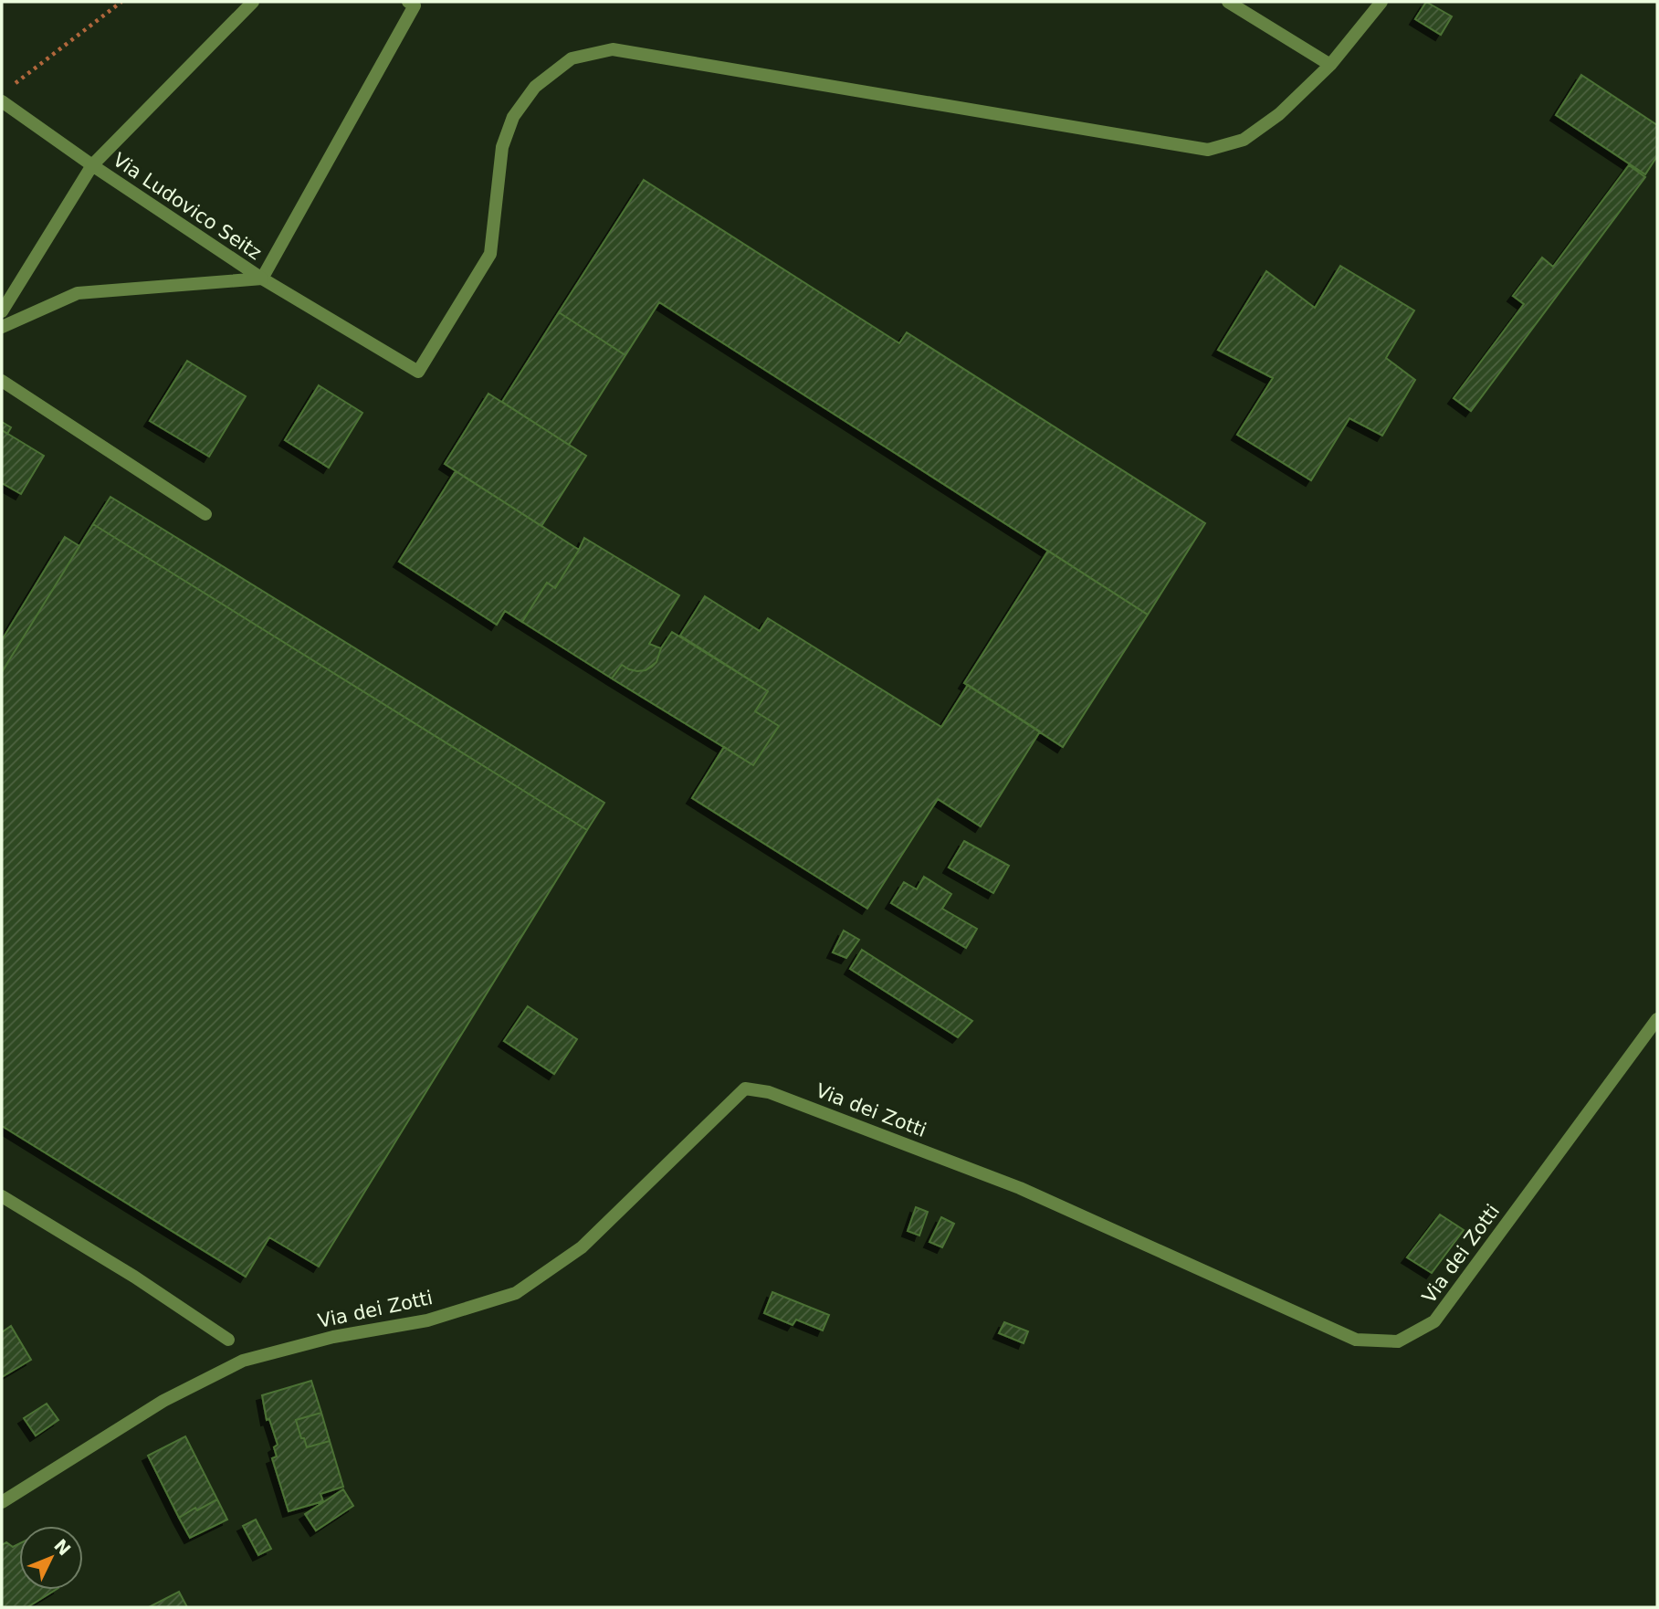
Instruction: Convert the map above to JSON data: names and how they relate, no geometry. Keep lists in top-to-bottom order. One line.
{"streets":{"street":["Via Ludovico Seitz","Via dei Zotti"]},"north":"top right"}
